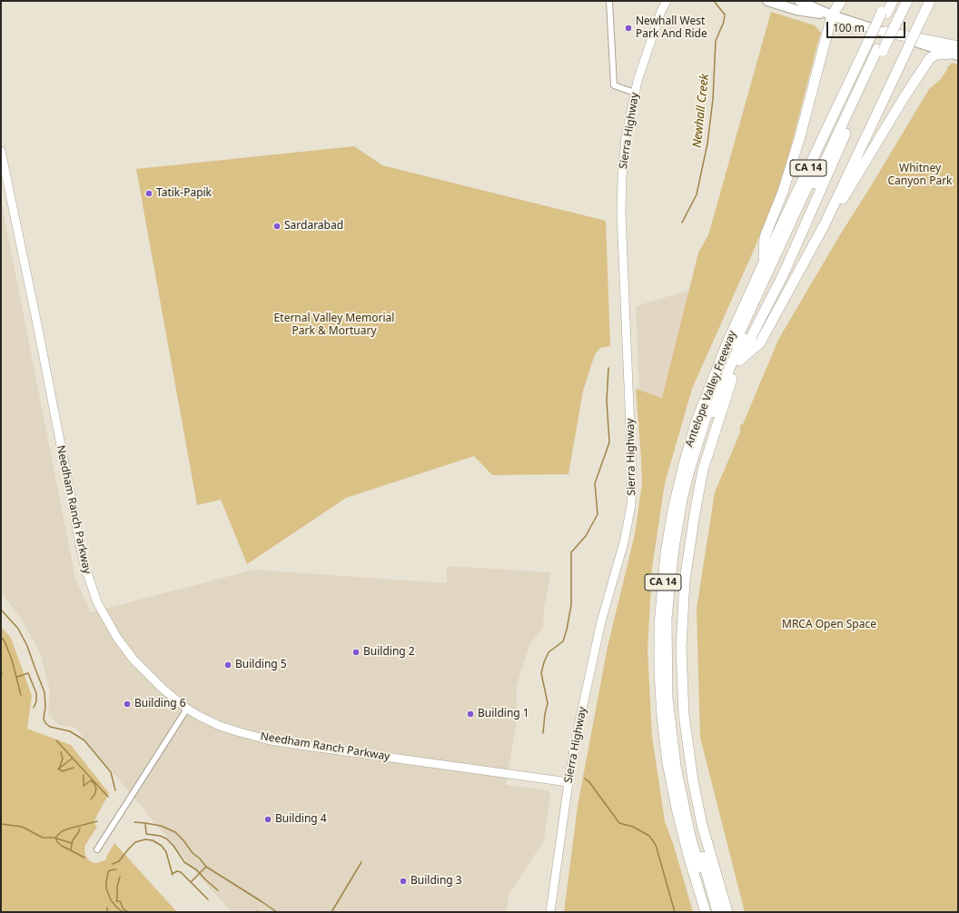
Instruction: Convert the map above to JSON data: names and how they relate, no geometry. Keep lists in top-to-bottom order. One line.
{"streets":{"highway":["CA 14","Antelope Valley Freeway"],"street":["Sierra Highway","Needham Ranch Parkway"]},"crossings":[["Sierra Highway","Needham Ranch Parkway"]],"water":["Newhall Creek"],"parks":["Whitney Canyon Park","Eternal Valley Memorial Park & Mortuary","MRCA Open Space"],"places":["Newhall West Park And Ride","Tatik-Papik","Sardarabad","Building 2","Building 5","Building 6","Building 1","Building 4","Building 3"],"scale_bar":"100 m"}
